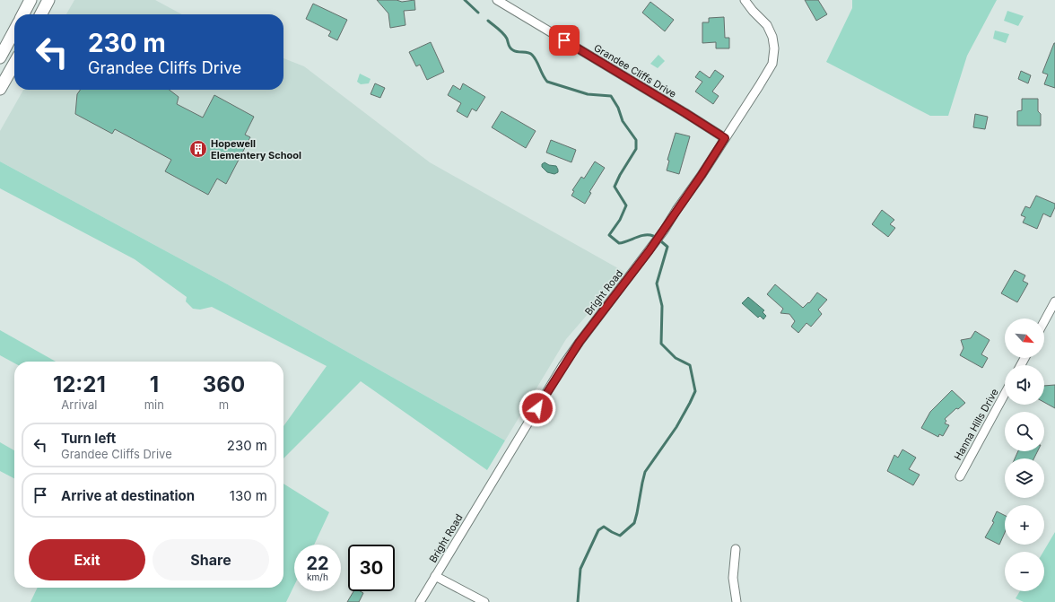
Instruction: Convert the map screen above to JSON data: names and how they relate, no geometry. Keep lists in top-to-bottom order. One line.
{"streets":{"street":["Grandee Cliffs Drive","Bright Road","Hanna Hills Drive"]},"crossings":[["Grandee Cliffs Drive","Bright Road"]],"places":{"building":["Hopewell Elementery School"]},"north":"bottom right","page":{"turn":["230 m","Grandee Cliffs Drive"],"map_buttons":["+","−"],"eta":["12:21","Arrival","1","min","360","m"],"list":[{"name":"Turn left","note":"Grandee Cliffs Drive","value":"230 m"},{"name":"Arrive at destination","value":"130 m"}],"buttons":["Exit","Share"],"speed":"22 km/h","limit":"30"}}
